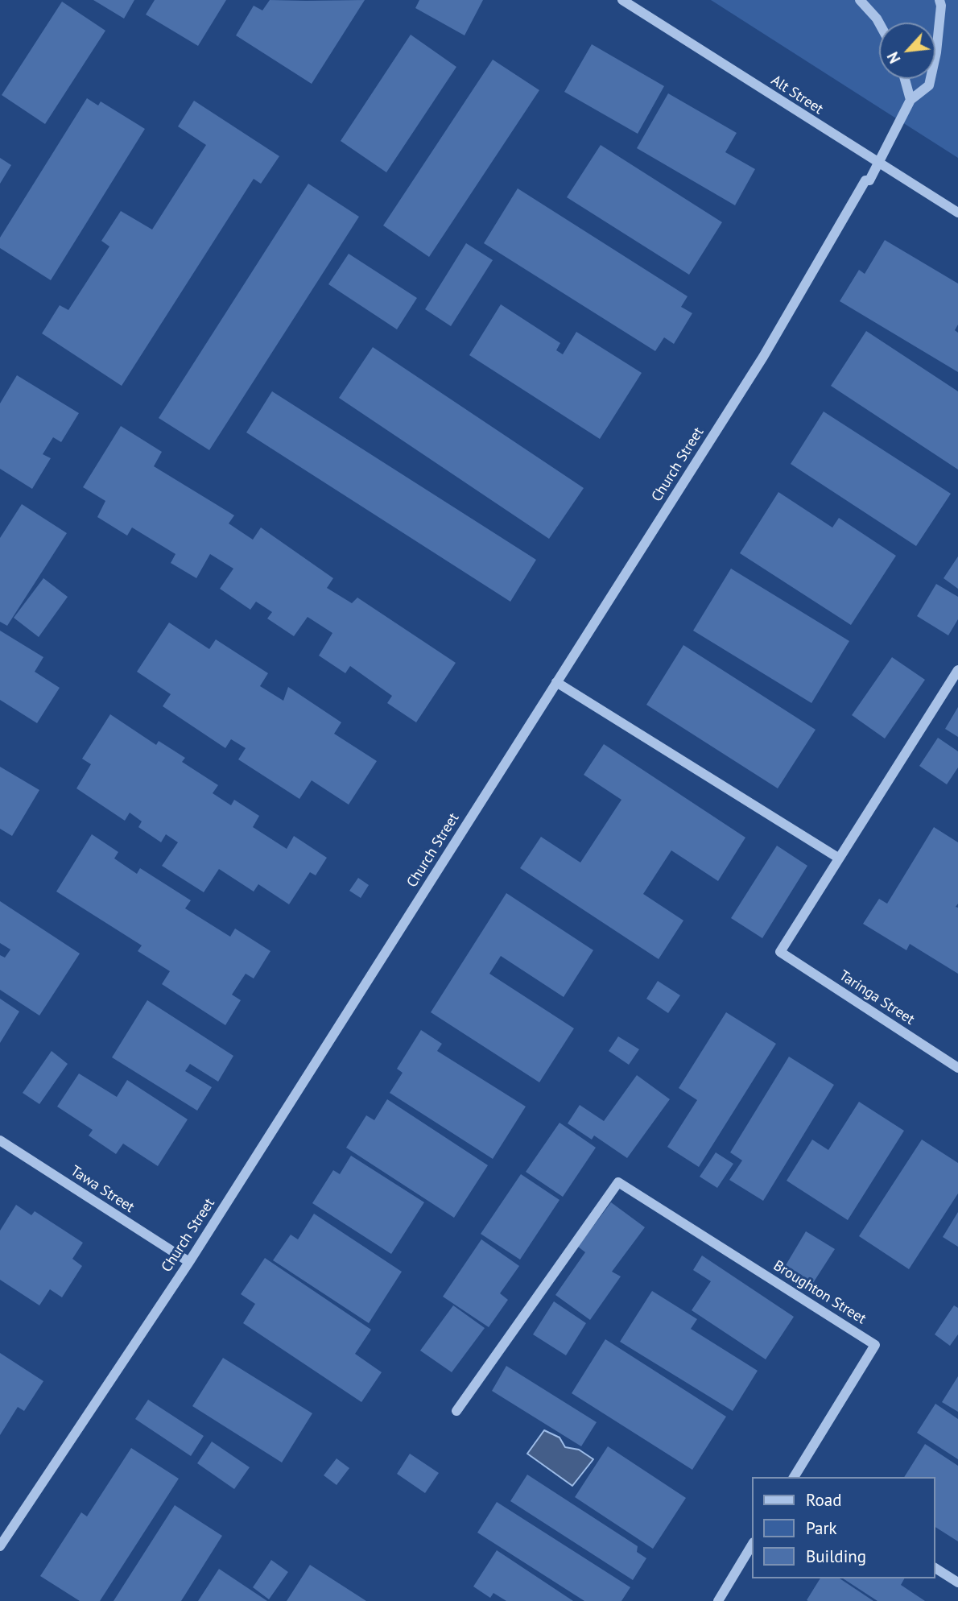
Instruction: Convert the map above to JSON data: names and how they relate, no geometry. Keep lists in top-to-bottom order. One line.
{"streets":{"street":["Alt Street","Church Street","Taringa Street","Tawa Street","Broughton Street"]},"crossings":[["Alt Street","Church Street"],["Church Street","Tawa Street"]],"legend":["Road","Park","Building"],"north":"bottom left"}
